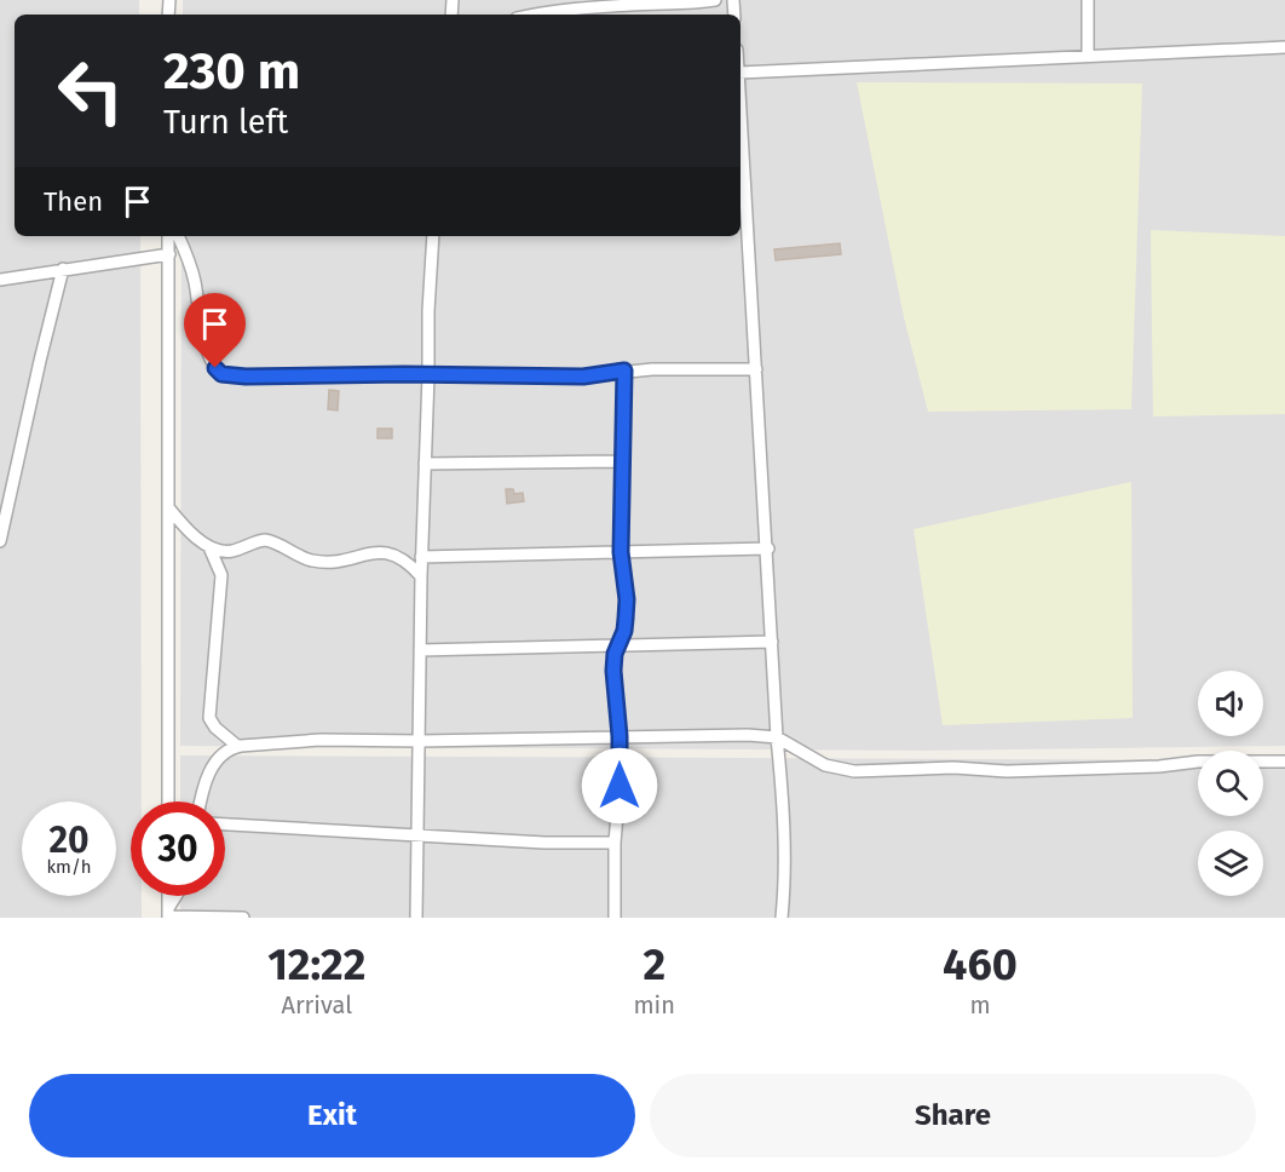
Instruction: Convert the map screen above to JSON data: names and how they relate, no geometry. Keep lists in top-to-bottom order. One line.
{"page":{"turn":["230 m","Turn left"],"then":"Then","speed":"20 km/h","limit":"30","eta":["12:22","Arrival","2","min","460","m"],"buttons":["Exit","Share"]}}
